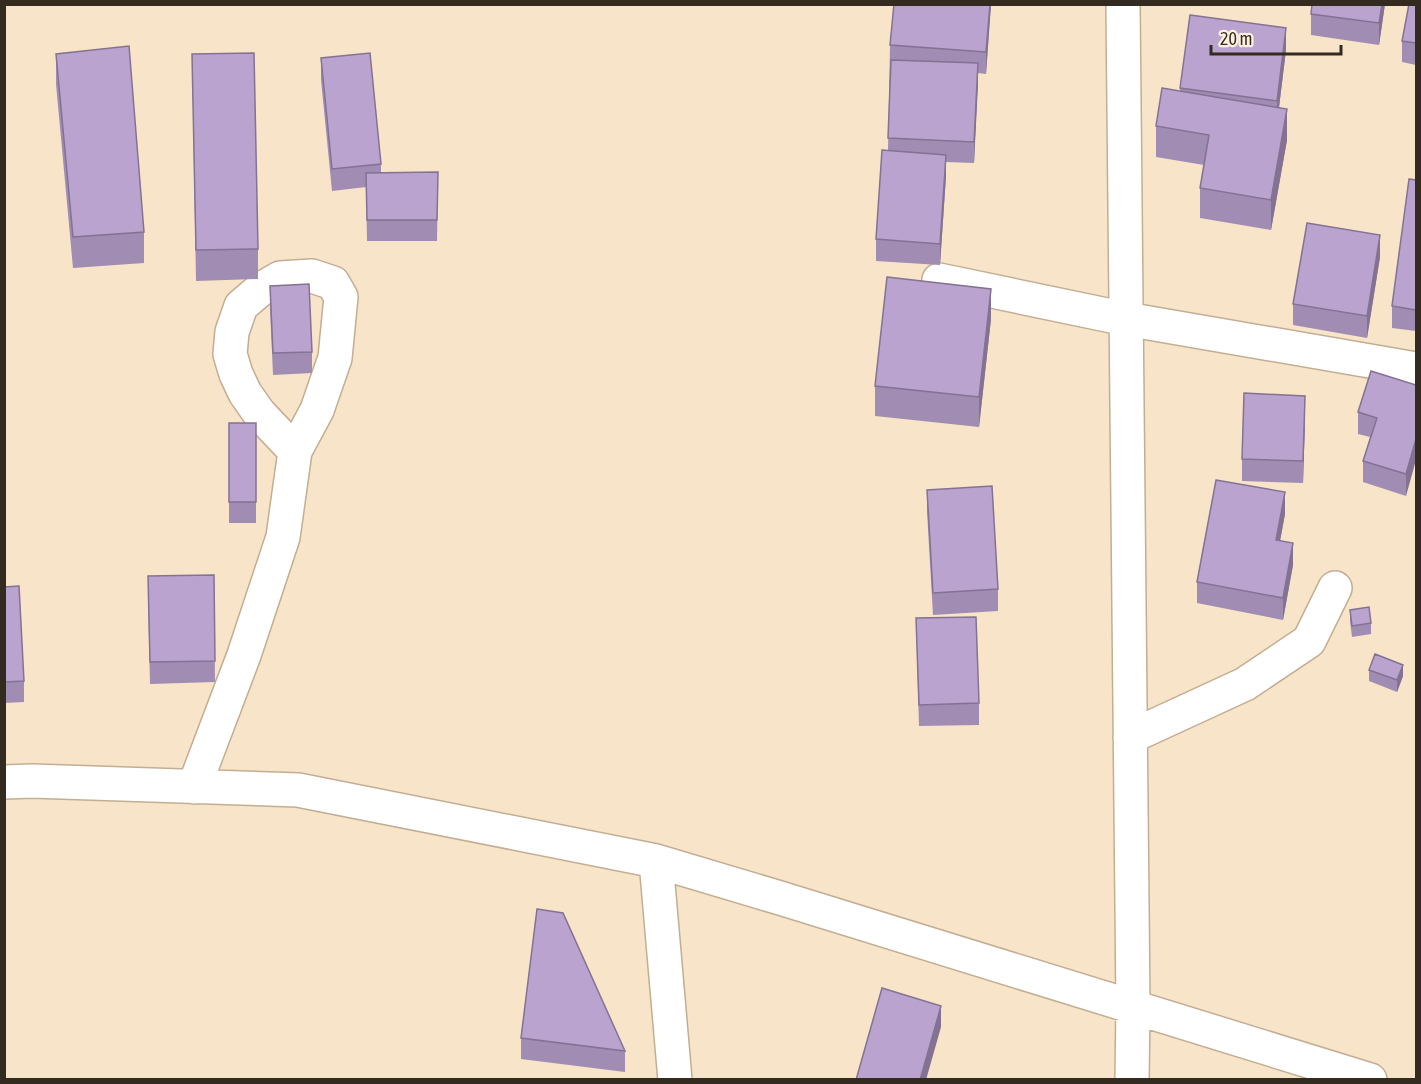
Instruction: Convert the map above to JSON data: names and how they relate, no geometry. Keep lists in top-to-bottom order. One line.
{"scale_bar":"20 m"}
